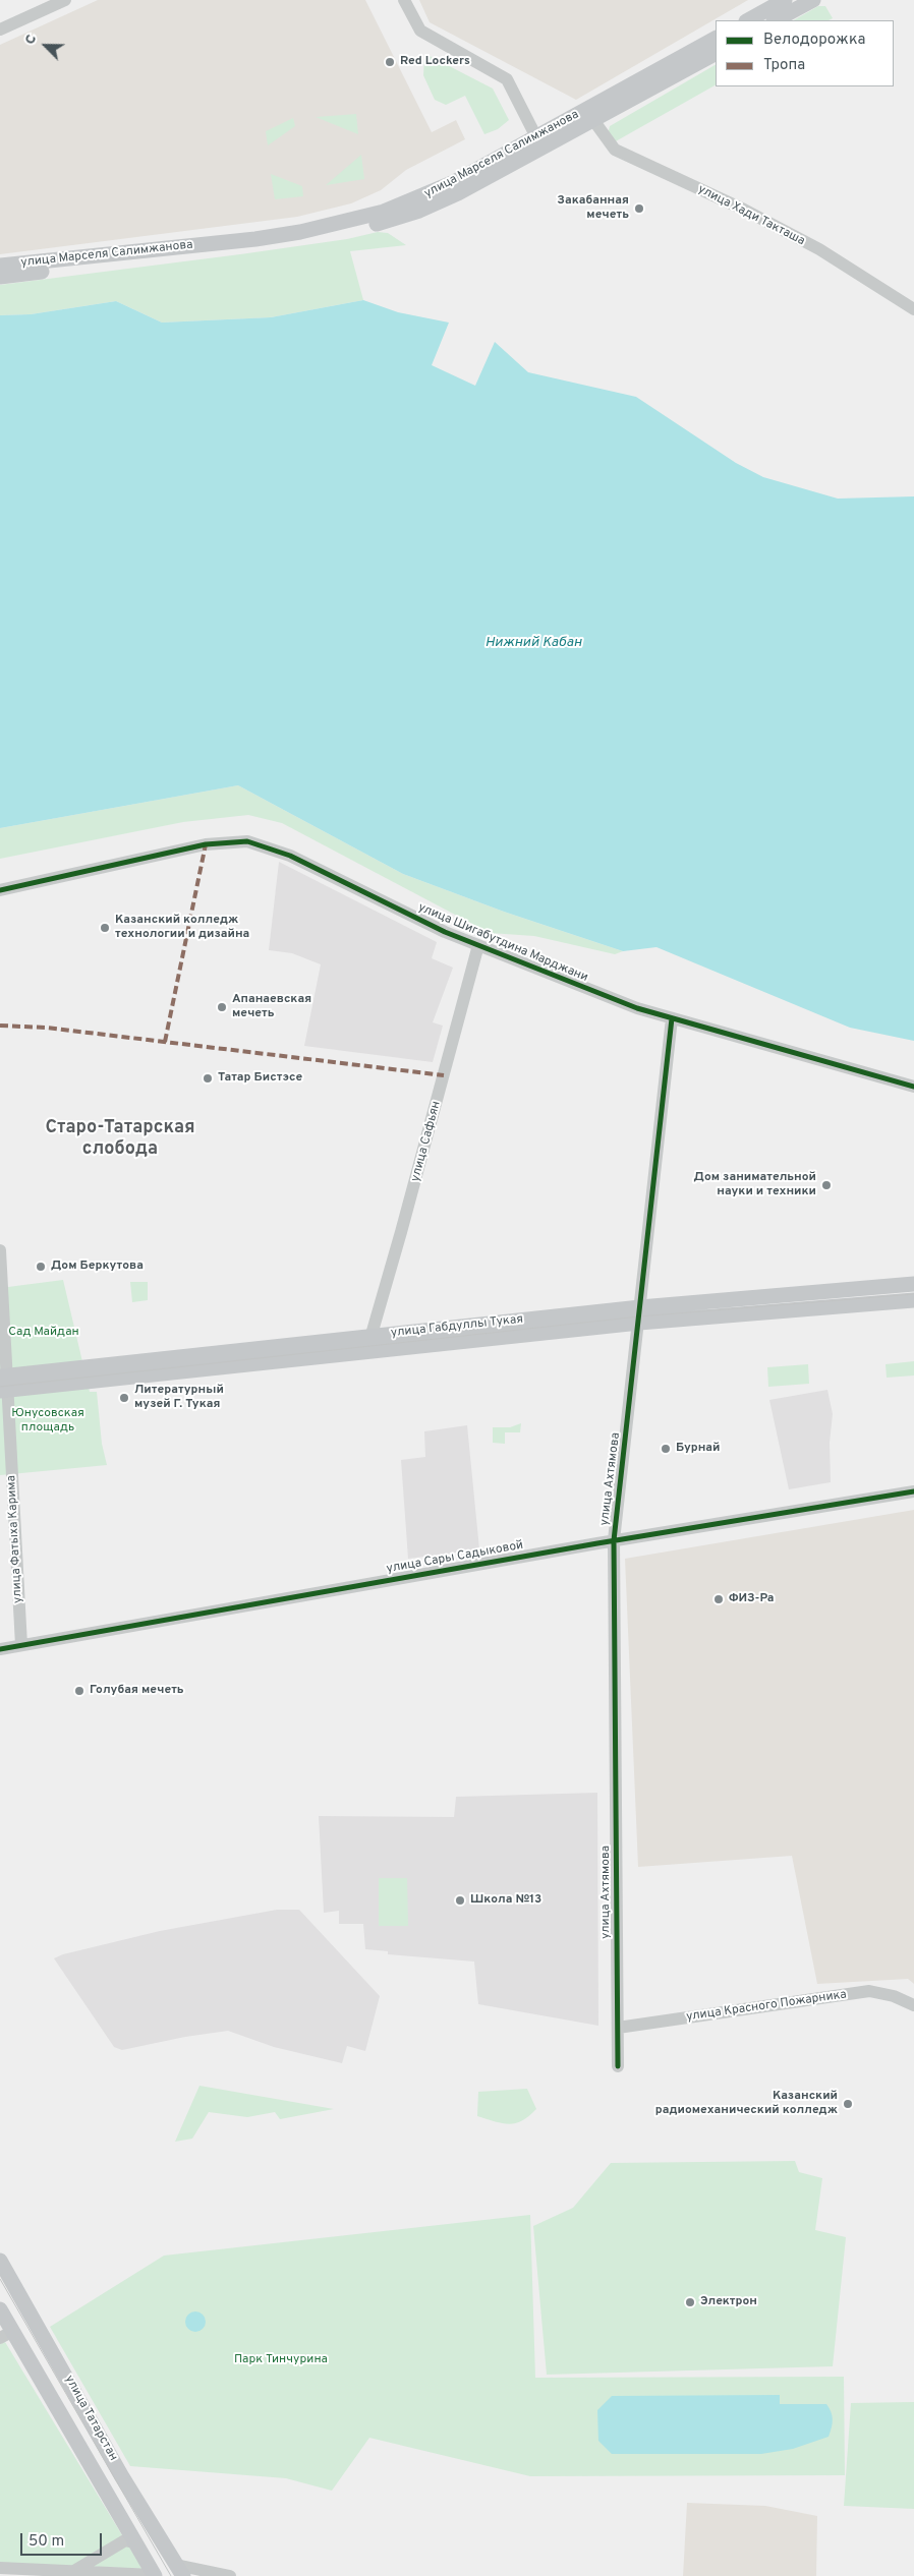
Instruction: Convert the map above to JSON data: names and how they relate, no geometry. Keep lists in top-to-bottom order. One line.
{"streets":{"main road":["улица Марселя Салимжанова","улица Габдуллы Тукая","улица Татарстан"],"street":["улица Хади Такташа","улица Шигабутдина Марджани","улица Сафьян","улица Ахтямова","улица Фатыха Карима","улица Сары Садыковой","улица Красного Пожарника"]},"crossings":[["улица Шигабутдина Марджани","улица Сафьян"],["улица Шигабутдина Марджани","улица Ахтямова"],["улица Сафьян","улица Габдуллы Тукая"],["улица Габдуллы Тукая","улица Ахтямова"],["улица Габдуллы Тукая","улица Фатыха Карима"],["улица Ахтямова","улица Сары Садыковой"],["улица Ахтямова","улица Красного Пожарника"],["улица Фатыха Карима","улица Сары Садыковой"]],"districts":["Старо-Татарская слобода"],"water":["Нижний Кабан"],"parks":["Сад Майдан","Юнусовская площадь","Парк Тинчурина"],"places":["Red Lockers","Закабанная мечеть","Казанский колледж технологии и дизайна","Апанаевская мечеть","Татар Бистэсе","Дом занимательной науки и техники","Дом Беркутова","Литературный музей Г. Тукая","Бурнай","ФИЗ-Ра","Голубая мечеть","Школа №13","Казанский радиомеханический колледж","Электрон"],"legend":["Велодорожка","Тропа"],"scale_bar":"50 m","north":"top left"}
